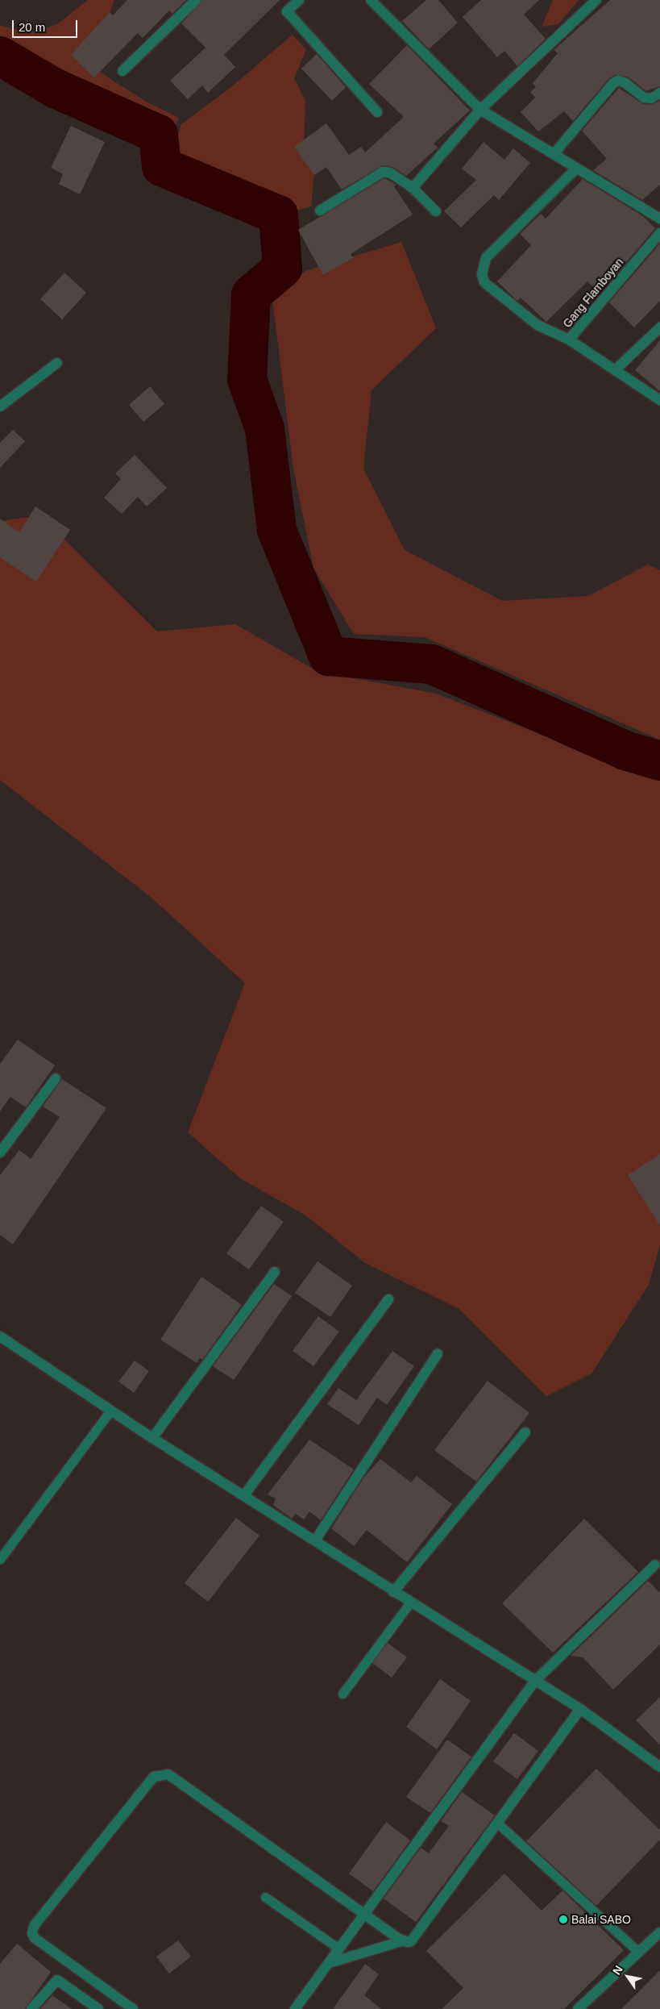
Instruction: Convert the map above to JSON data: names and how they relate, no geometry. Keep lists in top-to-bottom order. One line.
{"streets":{"street":["Gang Flamboyan"]},"places":["Balai SABO"],"scale_bar":"20 m","north":"top left"}
